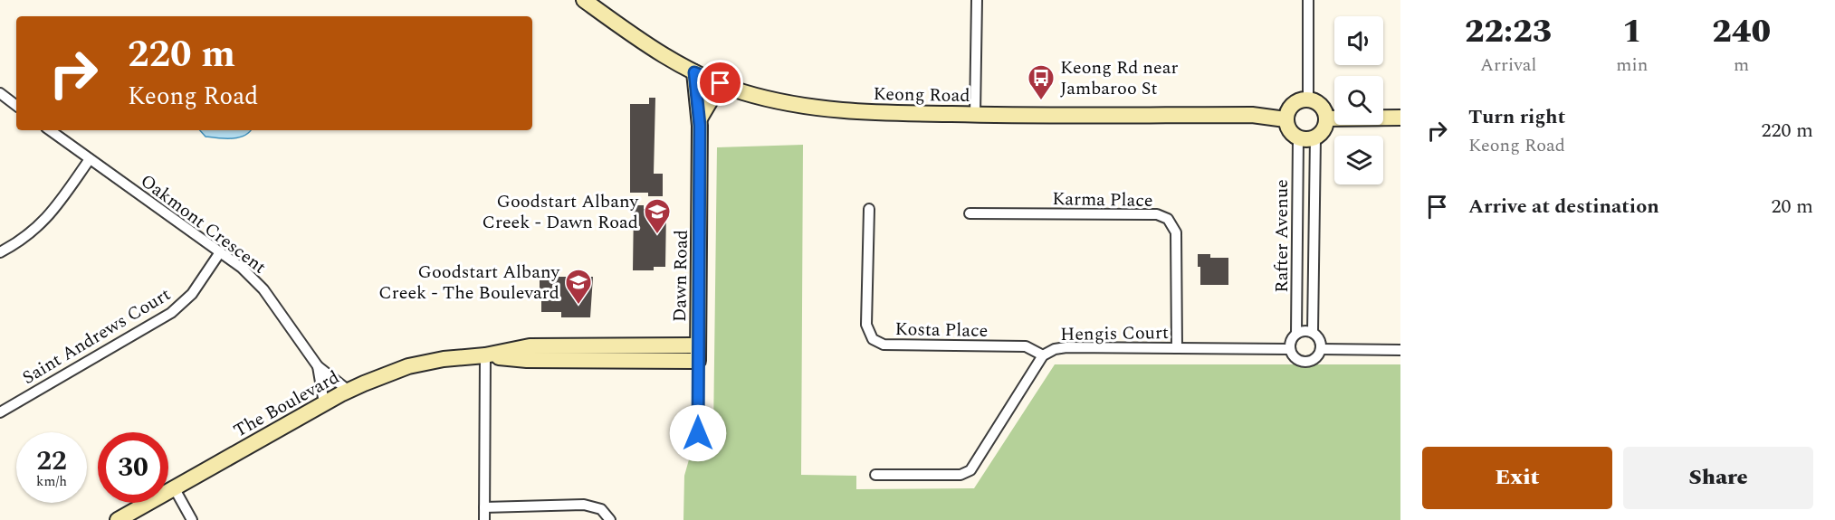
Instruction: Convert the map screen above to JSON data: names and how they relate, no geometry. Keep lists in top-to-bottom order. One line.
{"streets":{"street":["Keong Road","Karma Place","Oakmont Crescent","Rafter Avenue","Dawn Road","Kosta Place","Hengis Court","Saint Andrews Court","The Boulevard"]},"crossings":[["Keong Road","Rafter Avenue"],["Keong Road","Dawn Road"],["Karma Place","Hengis Court"],["Oakmont Crescent","Saint Andrews Court"],["Oakmont Crescent","The Boulevard"],["Rafter Avenue","Hengis Court"],["Dawn Road","The Boulevard"],["Kosta Place","Hengis Court"]],"places":{"bus stop":["Keong Rd near Jambaroo St"],"school or university":["Goodstart Albany Creek - Dawn Road","Goodstart Albany Creek - The Boulevard"]},"page":{"eta":["22:23","Arrival","1","min","240","m"],"turn":["220 m","Keong Road"],"list":[{"name":"Turn right","note":"Keong Road","value":"220 m"},{"name":"Arrive at destination","value":"20 m"}],"speed":"22 km/h","limit":"30","buttons":["Exit","Share"]}}
